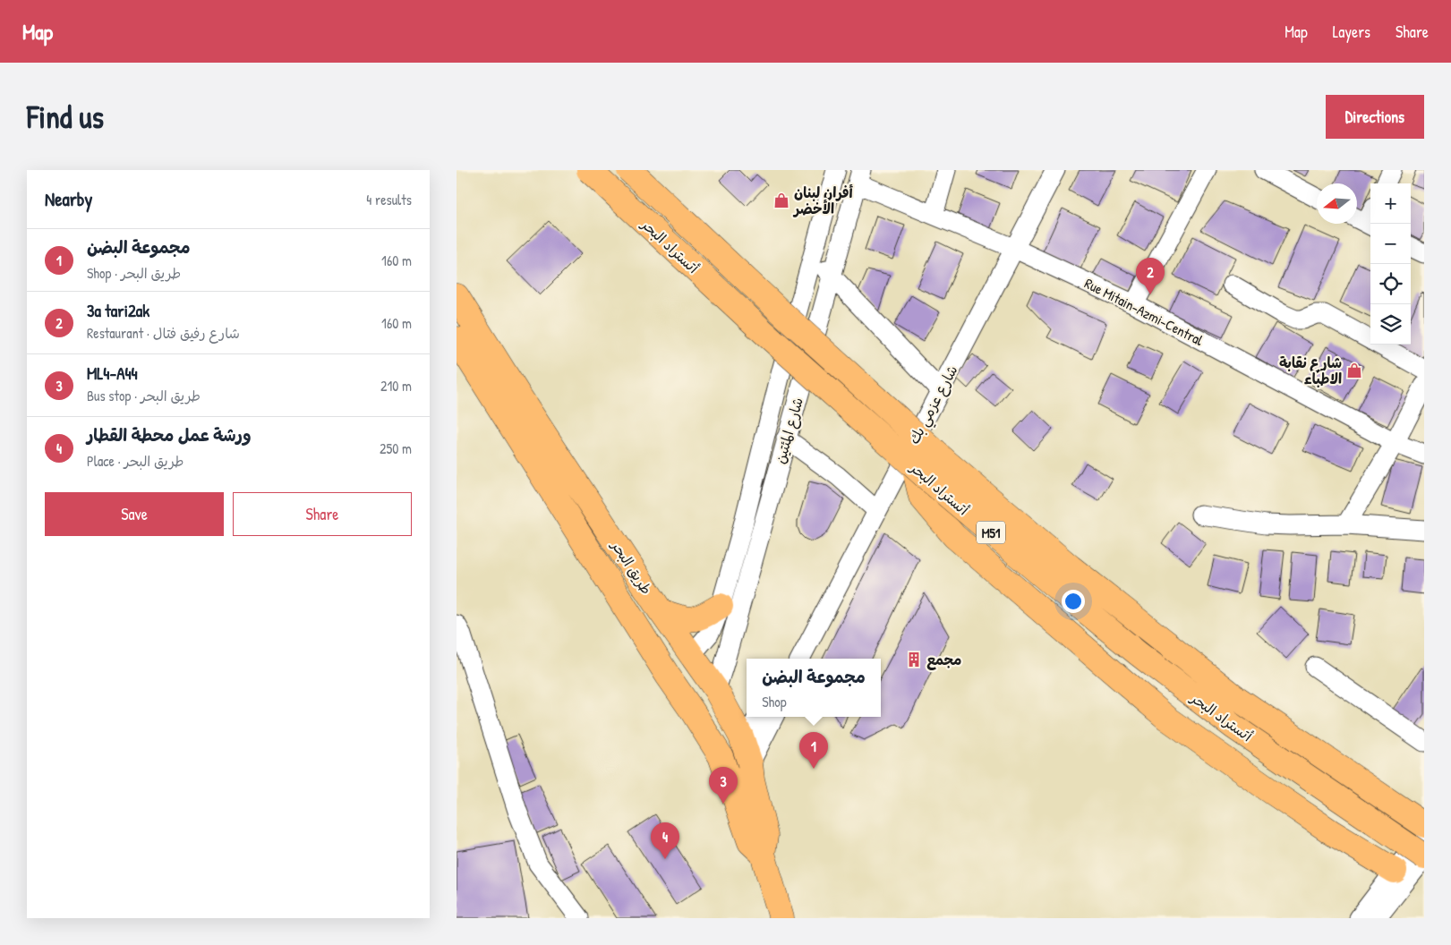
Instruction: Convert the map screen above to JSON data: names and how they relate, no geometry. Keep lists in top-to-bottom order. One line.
{"streets":{"highway":["أتستراد البحر","M51","طريق البحر"],"street":["Rue Mitain-Azmi-Central","شارع عزمي بك","شارع المئتين"]},"crossings":[["Rue Mitain-Azmi-Central","شارع عزمي بك"],["Rue Mitain-Azmi-Central","شارع المئتين"],["شارع المئتين","طريق البحر"]],"places":{"shop":["أفران لبنان الأخضر","شارع نقابة الاطباء"],"building":["مجمع"]},"north":"left","page":{"header":"Map","nav":["Map","Layers","Share"],"buttons":["Directions",["Save","Share"]],"title":"Find us","heading":["Nearby","4 results"],"map_buttons":["+","−"],"list":[{"mark":"1","name":"مجموعة البضن","note":"Shop · طريق البحر","value":"160 m"},{"mark":"2","name":"3a tari2ak","note":"Restaurant · شارع رفيق فتال","value":"160 m"},{"mark":"3","name":"ML4-A44","note":"Bus stop · طريق البحر","value":"210 m"},{"mark":"4","name":"ورشة عمل محطة القطار","note":"Place · طريق البحر","value":"250 m"}],"pins":["2","1","3","4"],"popup":["مجموعة البضن","Shop"]}}
